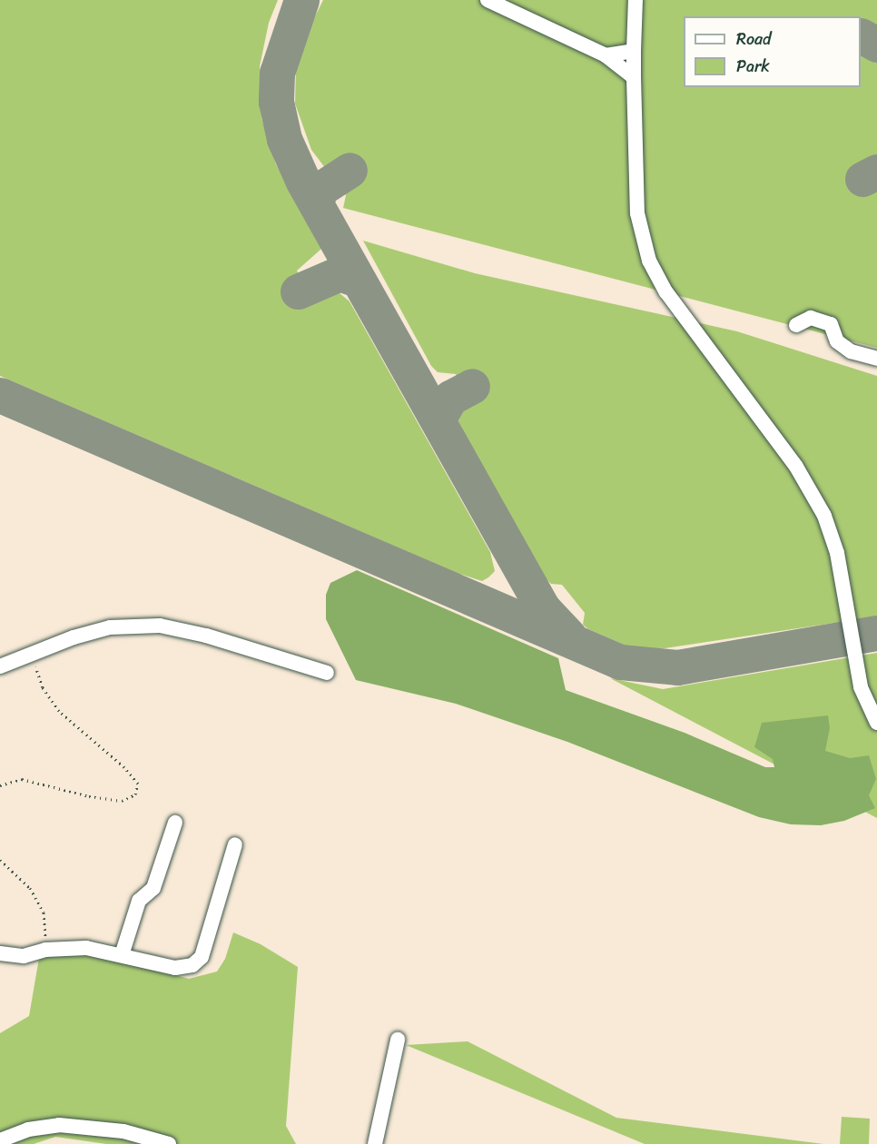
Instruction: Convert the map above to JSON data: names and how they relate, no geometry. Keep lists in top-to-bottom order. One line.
{"legend":["Road","Park"]}
